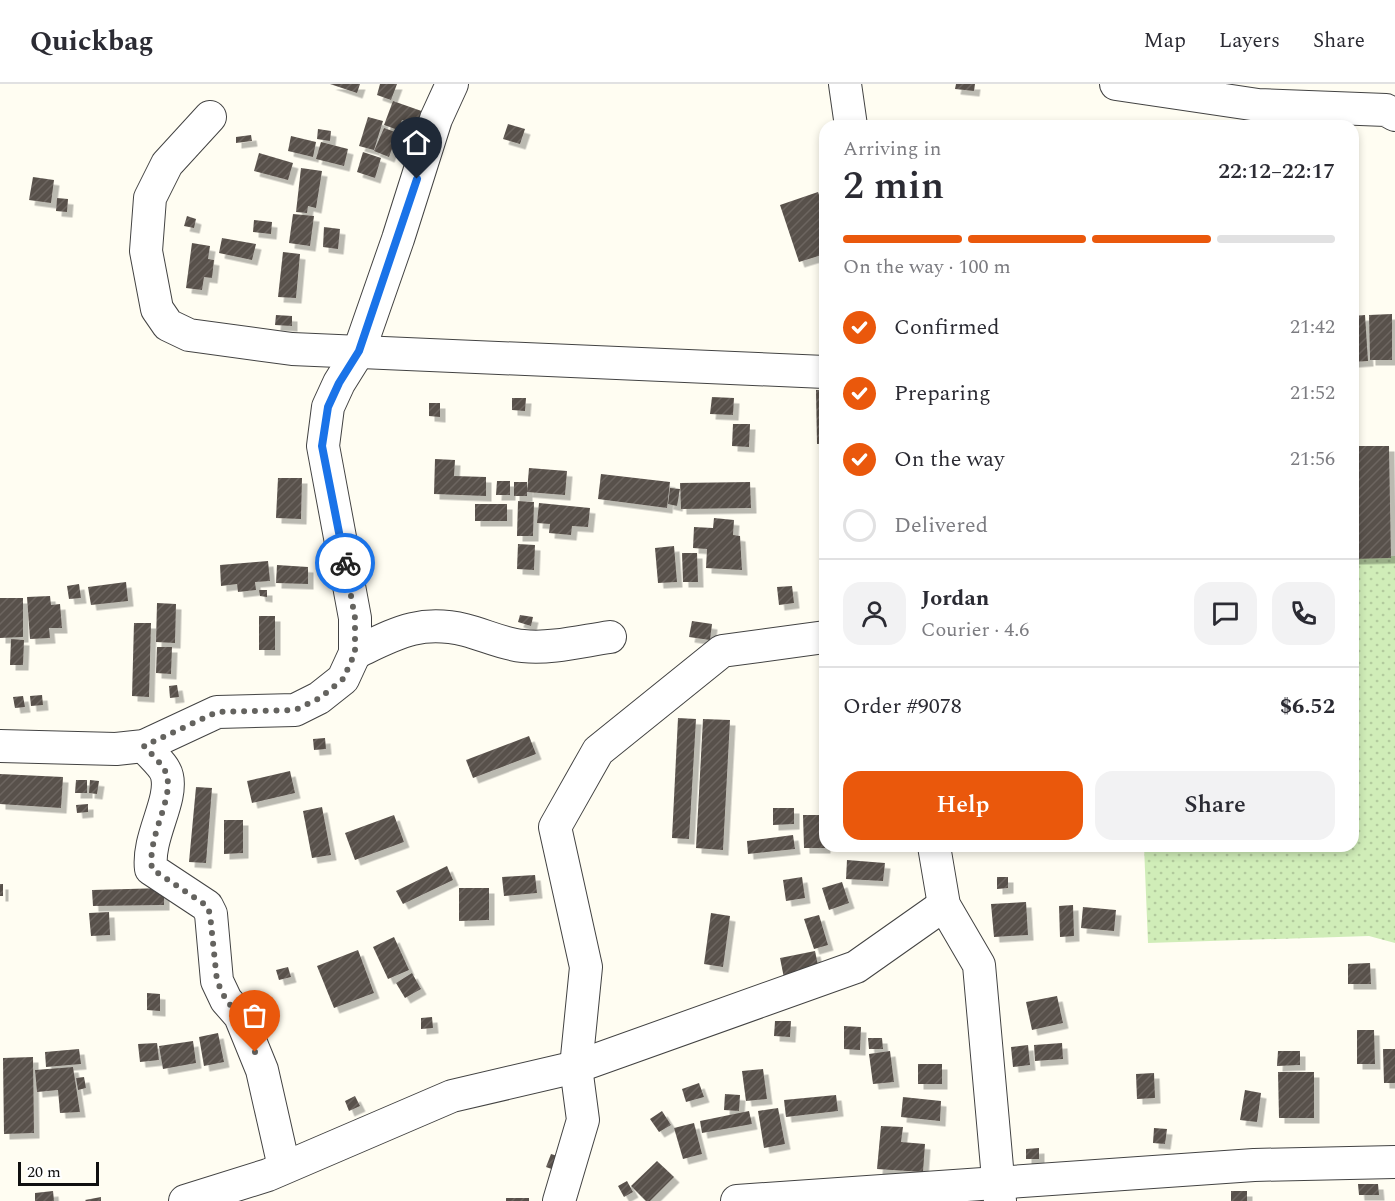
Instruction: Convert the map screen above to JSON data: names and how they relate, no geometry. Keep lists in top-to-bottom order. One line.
{"scale_bar":"20 m","page":{"header":"Quickbag","nav":["Map","Layers","Share"],"heading":["2 min","Arriving in","22:12–22:17"],"panel":["Jordan","Courier · 4.6","Order #9078","$6.52"],"bar":"On the way · 100 m","list":[["Confirmed","21:42"],["Preparing","21:52"],["On the way","21:56"],"Delivered"],"buttons":["Help","Share"],"scale":"20 m"}}
